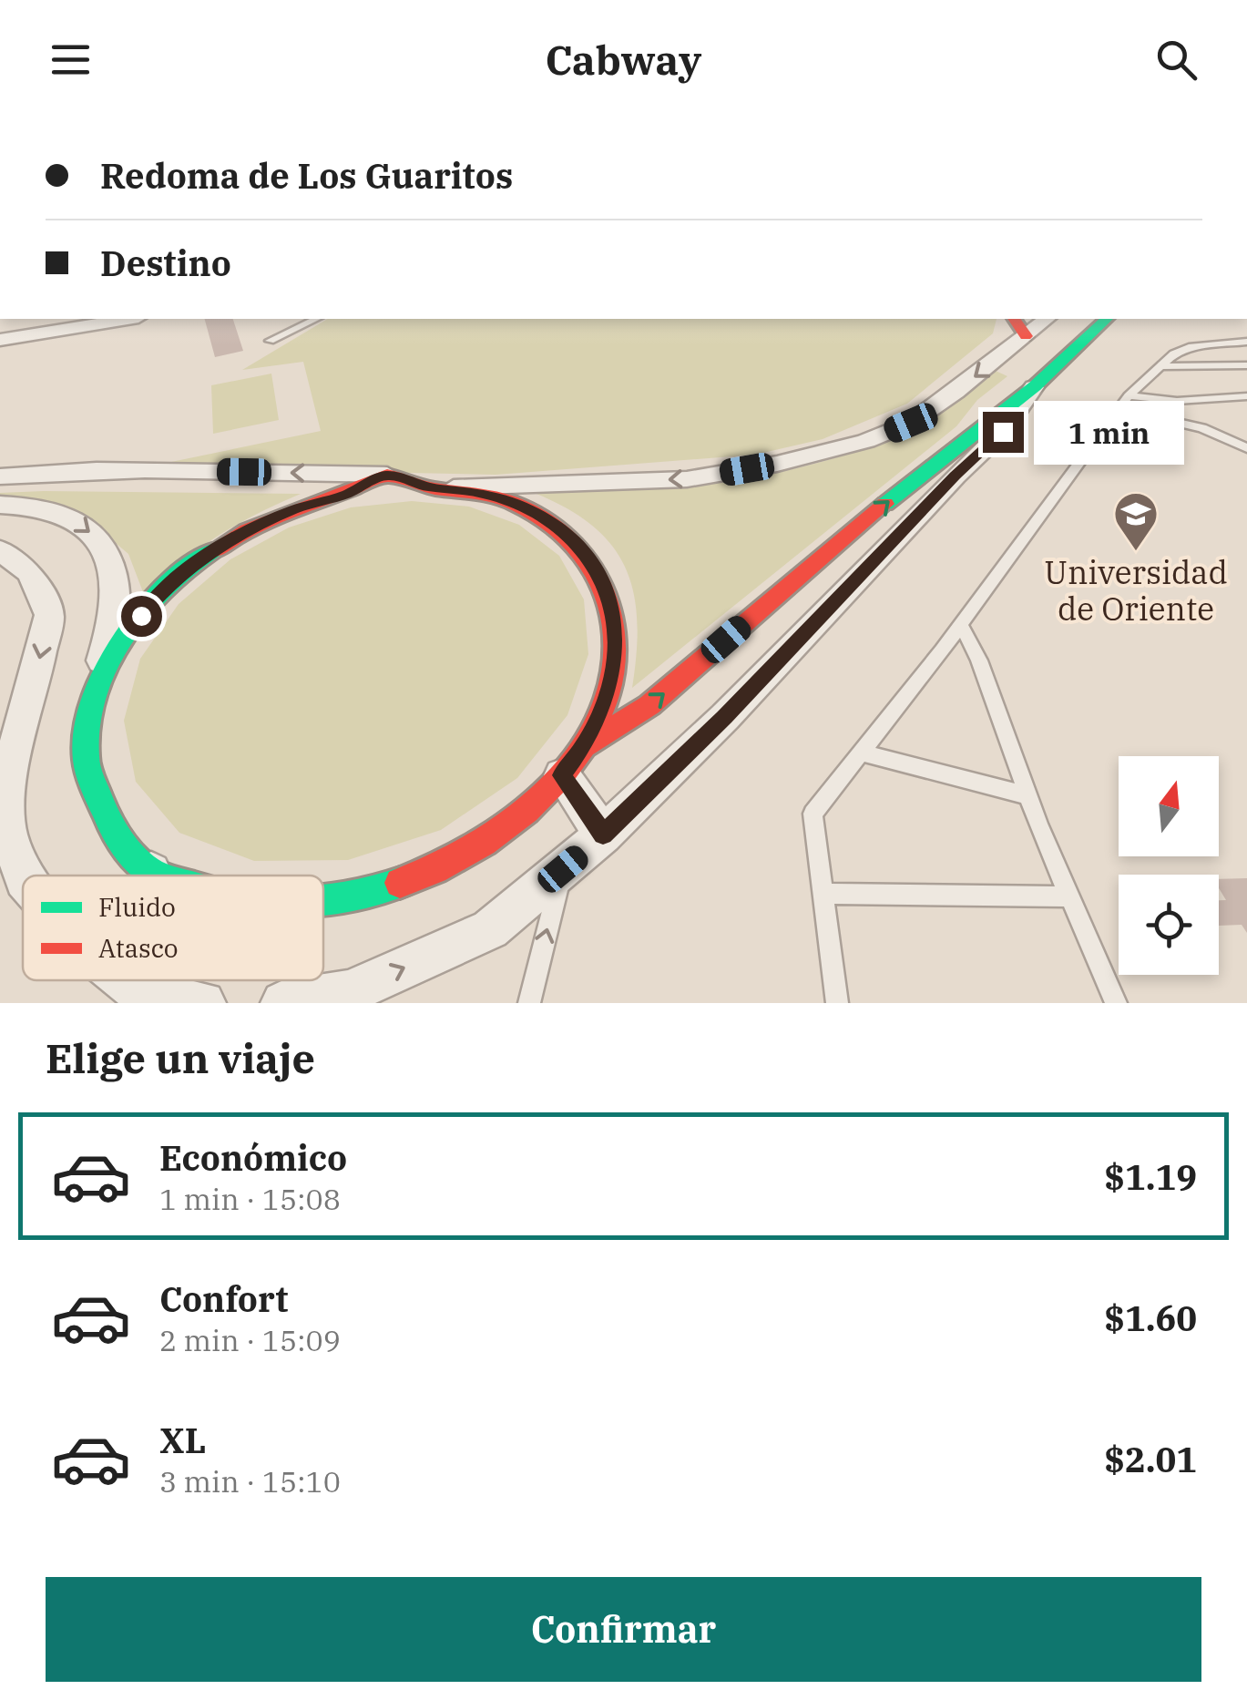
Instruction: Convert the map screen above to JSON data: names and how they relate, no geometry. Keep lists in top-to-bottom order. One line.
{"places":{"school or university":["Universidad de Oriente"]},"legend":["Fluido","Atasco"],"north":"top","page":{"header":"Cabway","banner":["Redoma de Los Guaritos","Destino"],"bubble":"1 min","heading":"Elige un viaje","list":[{"name":"Económico","note":"1 min · 15:08","value":"$1.19"},{"name":"Confort","note":"2 min · 15:09","value":"$1.60"},{"name":"XL","note":"3 min · 15:10","value":"$2.01"}],"buttons":"Confirmar"}}
